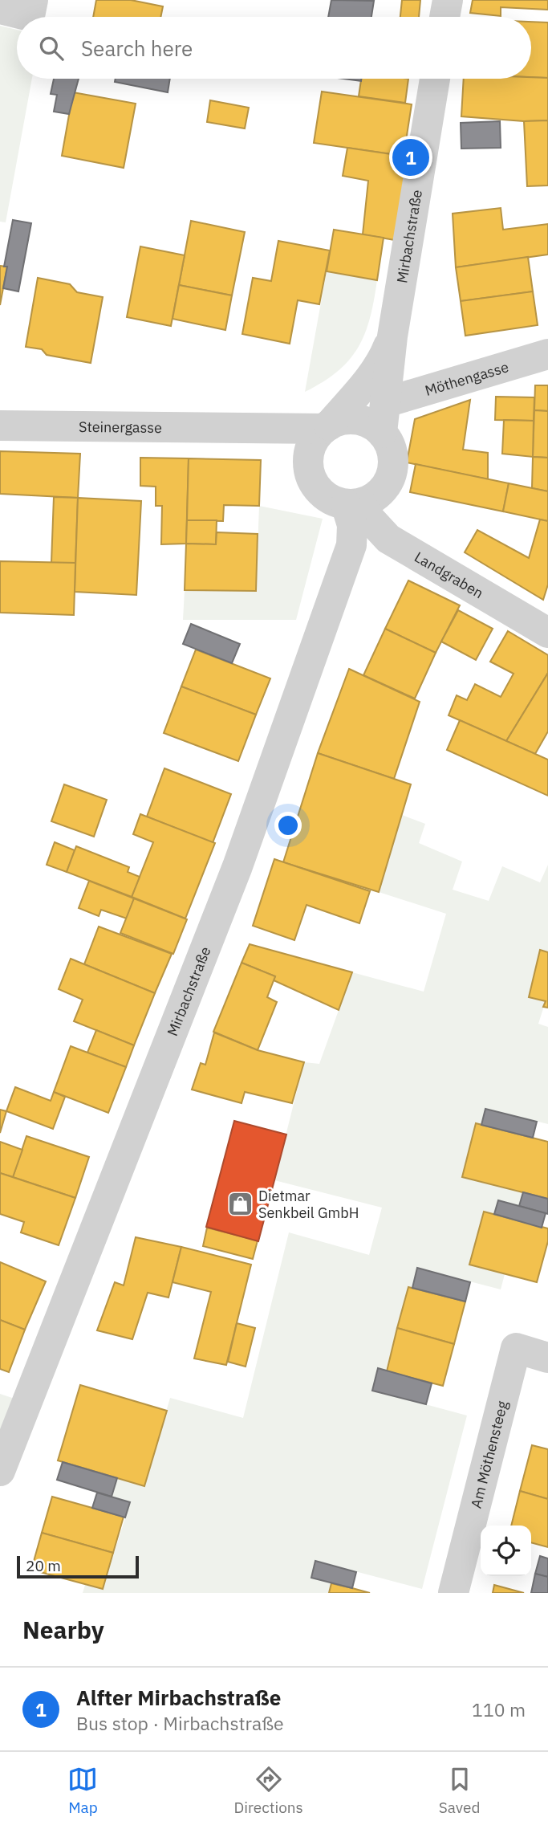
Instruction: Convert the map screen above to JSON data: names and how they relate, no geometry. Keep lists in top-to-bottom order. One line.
{"streets":{"street":["Mirbachstraße","Möthengasse","Steinergasse","Landgraben","Am Möthensteeg"]},"crossings":[["Mirbachstraße","Möthengasse"],["Mirbachstraße","Steinergasse"],["Mirbachstraße","Landgraben"],["Steinergasse","Landgraben"]],"places":{"shop":["Dietmar Senkbeil GmbH"]},"scale_bar":"20 m","page":{"search":"Search here","pins":"1","scale":"20 m","heading":"Nearby","list":[{"mark":"1","name":"Alfter Mirbachstraße","note":"Bus stop · Mirbachstraße","value":"110 m"}],"nav":["Map","Directions","Saved"]}}
